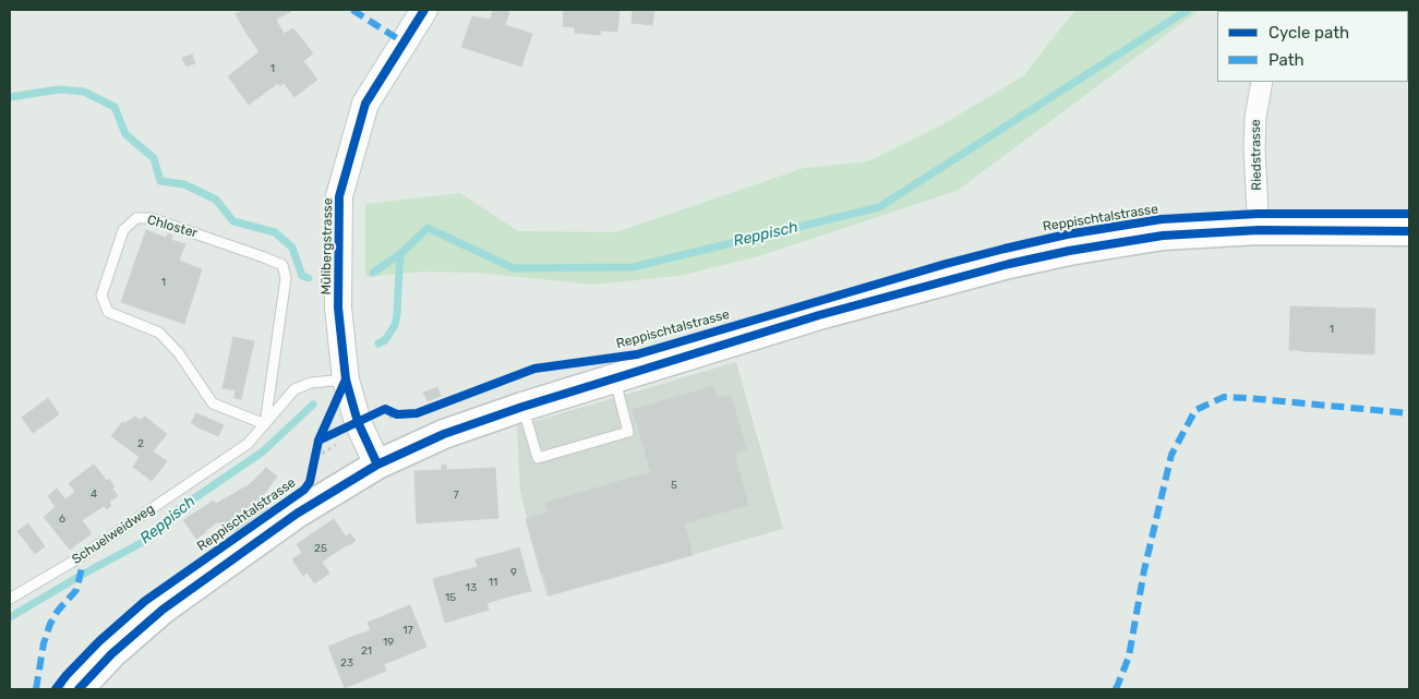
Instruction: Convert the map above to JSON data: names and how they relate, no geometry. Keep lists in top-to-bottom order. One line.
{"streets":{"main road":["Reppischtalstrasse"],"street":["Riedstrasse","Mülibergstrasse"],"lane":["Chloster","Schuelweidweg"]},"crossings":[["Riedstrasse","Reppischtalstrasse"],["Reppischtalstrasse","Mülibergstrasse"],["Chloster","Schuelweidweg"],["Mülibergstrasse","Schuelweidweg"]],"water":["Reppisch"],"house_numbers":["1","1","1","2","5","4","7","6","25","9","11","13","15","17","19","21","23"],"legend":["Cycle path","Path"]}
